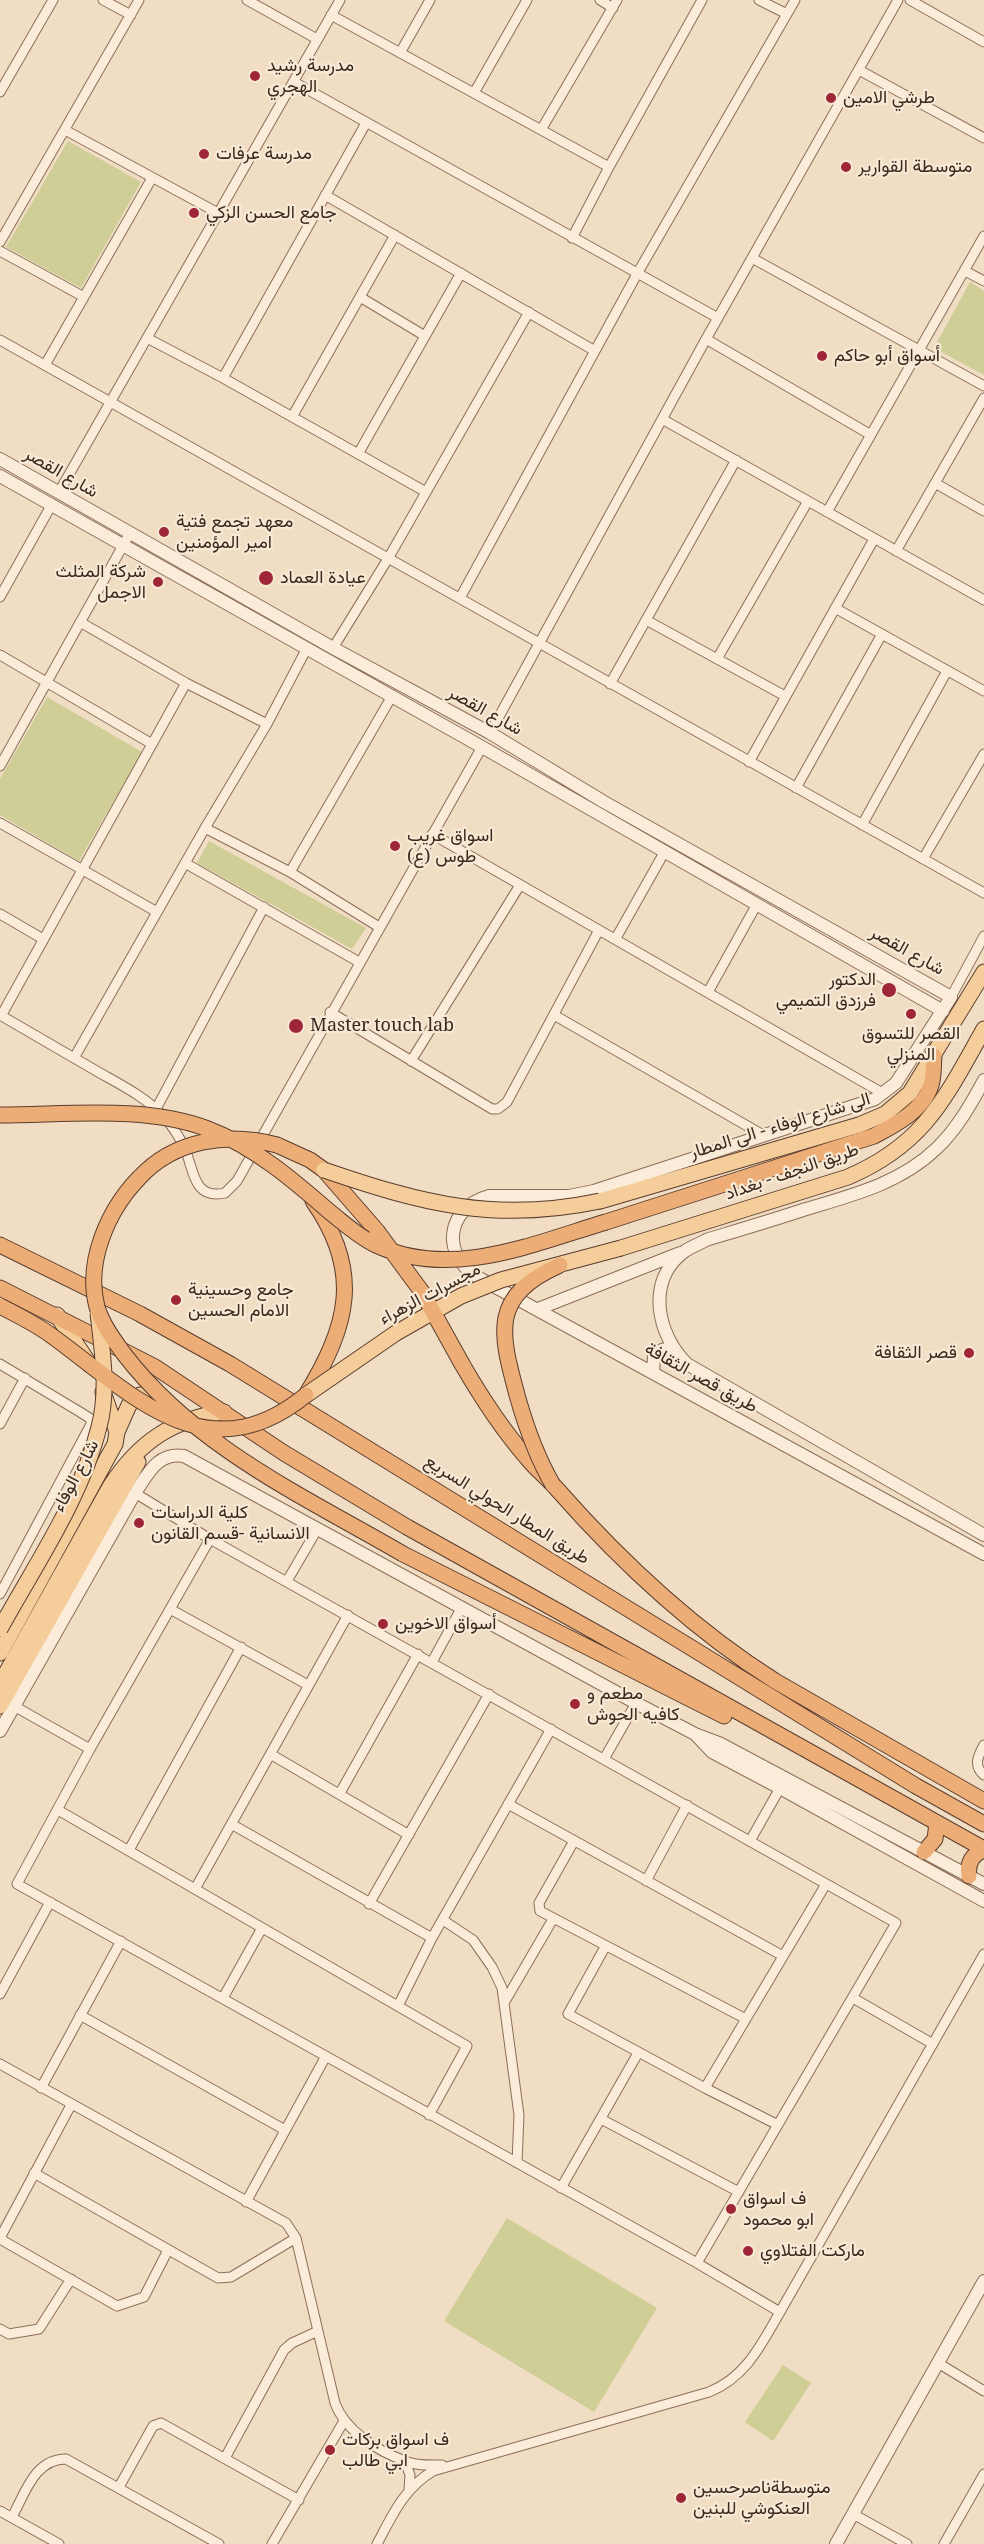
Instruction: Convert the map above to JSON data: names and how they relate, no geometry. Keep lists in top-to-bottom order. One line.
{"streets":{"highway":["طريق المطار الحولي السريع"],"main road":["الى شارع الوفاء - الى المطار","طريق النجف - بغداد","مجسرات الزهراء","شارع الوفاء"],"street":["شارع القصر","طريق قصر الثقافة"]},"crossings":[["طريق النجف - بغداد","مجسرات الزهراء"]],"places":["مدرسة رشيد الهجري","طرشي الامين","مدرسة عرفات","متوسطة القوارير","جامع الحسن الزكي","أسواق أبو حاكم","معهد تجمع فتية امير المؤمنين","عيادة العماد","شركة المثلث الاجمل","اسواق غريب طوس (ع)","الدكتور فرزدق التميمي","القصر للتسوق المنزلي","Master touch lab","جامع وحسينية الامام الحسين","قصر الثقافة","كلية الدراسات الانسانية -قسم القانون","أسواق الاخوين","مطعم و كافيه الحوش","ف اسواق ابو محمود","ماركت الفتلاوي","ف اسواق بركات ابي طالب","متوسطةناصرحسين العنكوشي للبنين"]}
